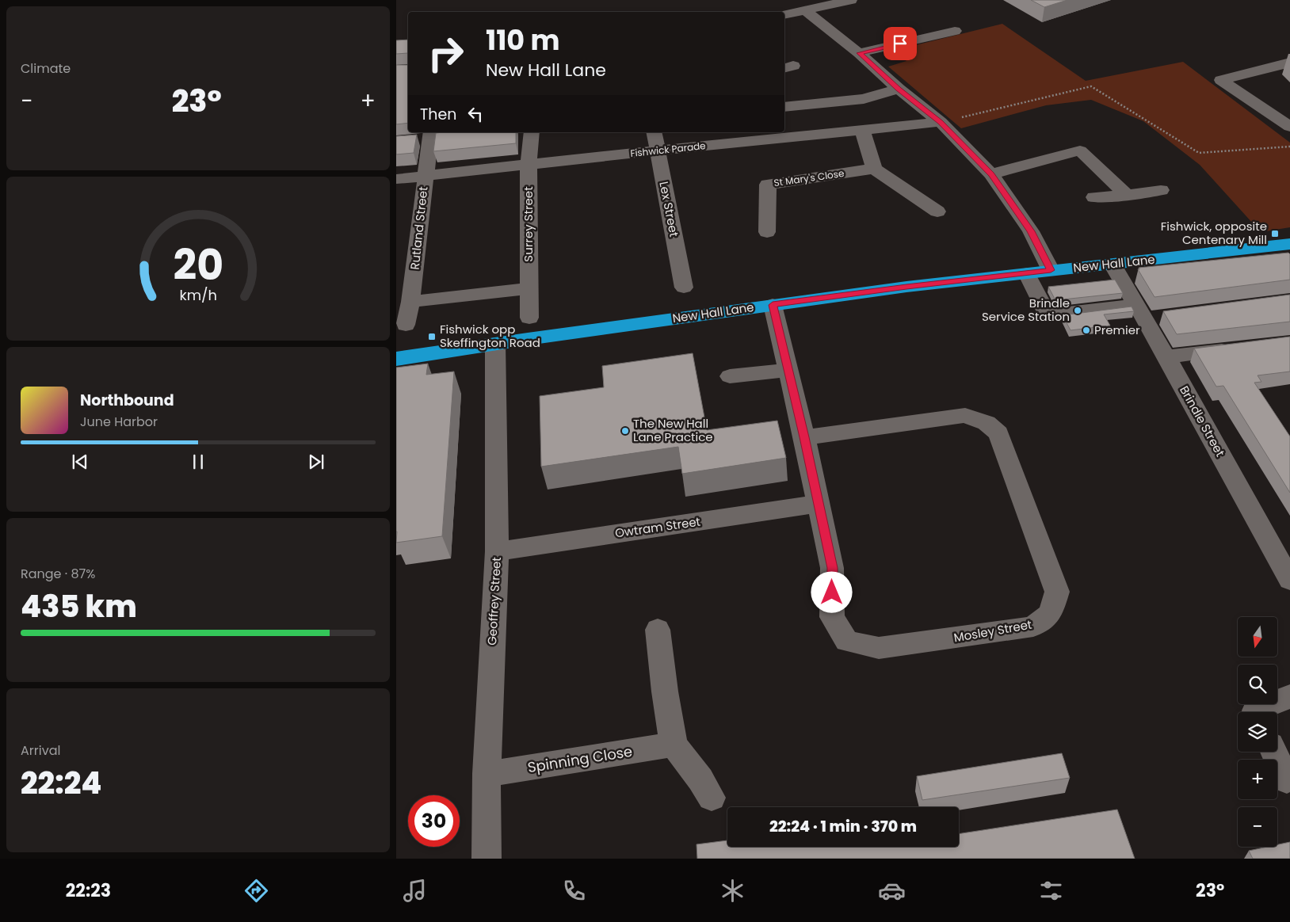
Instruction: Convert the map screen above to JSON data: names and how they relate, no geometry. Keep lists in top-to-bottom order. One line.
{"streets":{"highway":["New Hall Lane"],"street":["Fishwick Parade","St Mary's Close","Lex Street","Surrey Street","Rutland Street","Brindle Street","Owtram Street","Geoffrey Street","Mosley Street","Spinning Close"]},"crossings":[["Fishwick Parade","Lex Street"],["Fishwick Parade","Surrey Street"],["Fishwick Parade","Rutland Street"],["New Hall Lane","Brindle Street"],["New Hall Lane","Geoffrey Street"],["New Hall Lane","Mosley Street"],["Owtram Street","Geoffrey Street"],["Owtram Street","Mosley Street"],["Geoffrey Street","Spinning Close"]],"places":{"transit":["Fishwick, opposite Centenary Mill","Fishwick opp Skeffington Road"],"other":["Brindle Service Station","Premier","The New Hall Lane Practice"]},"north":"bottom","page":{"tile":["Climate",["Range · 87%","435 km"],["Arrival","22:24"]],"turn":["110 m","New Hall Lane"],"heat":["−","23°","+"],"then":"Then","song":["Northbound","June Harbor"],"map_buttons":["+","−"],"limit":"30","trip":"22:24 · 1 min · 370 m","tabs":["22:23","23°"],"gauge":["20","km/h"]}}
